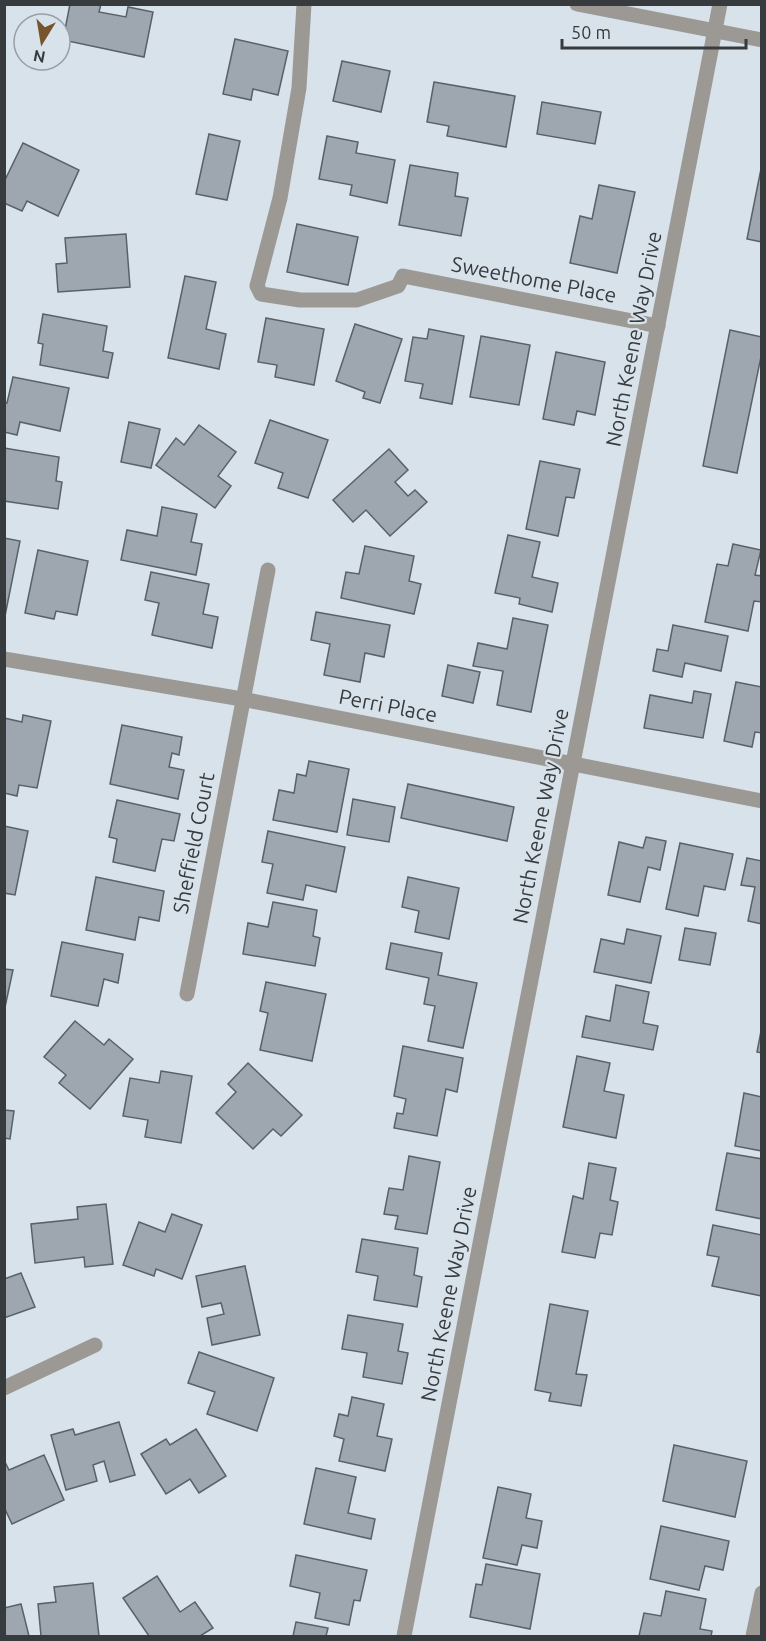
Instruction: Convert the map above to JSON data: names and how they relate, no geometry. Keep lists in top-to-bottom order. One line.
{"streets":{"street":["Sweethome Place","North Keene Way Drive","Perri Place","Sheffield Court"]},"crossings":[["Sweethome Place","North Keene Way Drive"],["North Keene Way Drive","Perri Place"],["Perri Place","Sheffield Court"]],"scale_bar":"50 m","north":"bottom"}
